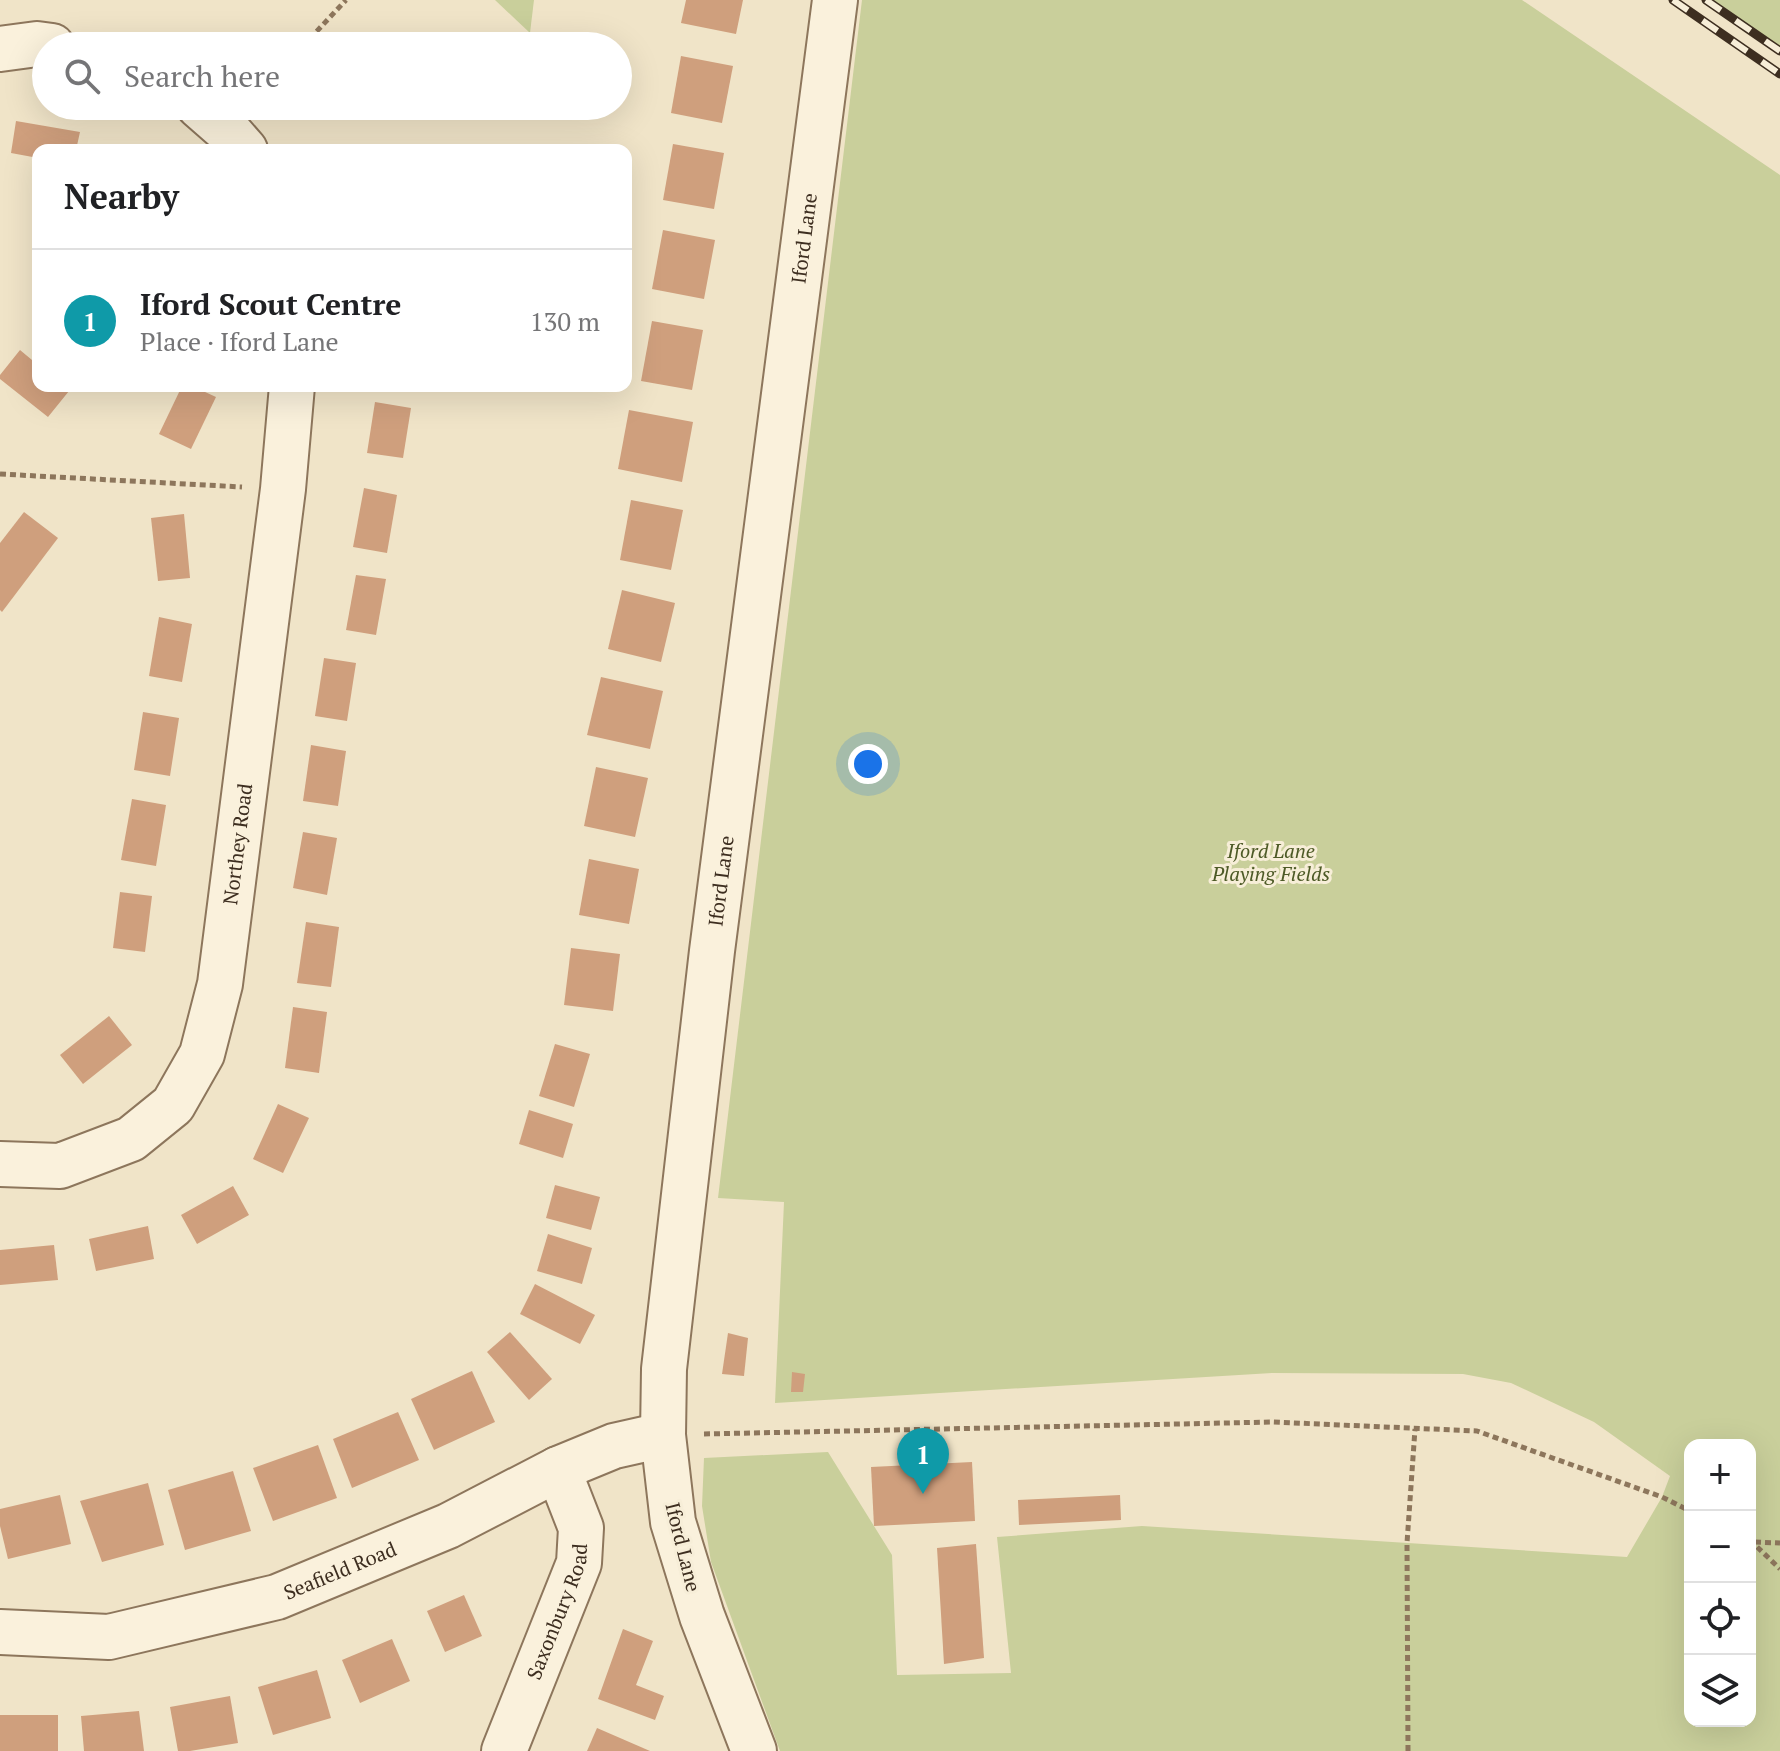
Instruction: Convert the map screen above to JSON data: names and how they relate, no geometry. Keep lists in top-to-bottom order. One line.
{"streets":{"street":["Iford Lane","Northey Road","Seafield Road","Saxonbury Road"]},"crossings":[["Iford Lane","Seafield Road"],["Seafield Road","Saxonbury Road"]],"parks":["Iford Lane Playing Fields"],"page":{"search":"Search here","heading":"Nearby","list":[{"mark":"1","name":"Iford Scout Centre","note":"Place · Iford Lane","value":"130 m"}],"pins":"1","map_buttons":["+","−"]}}
